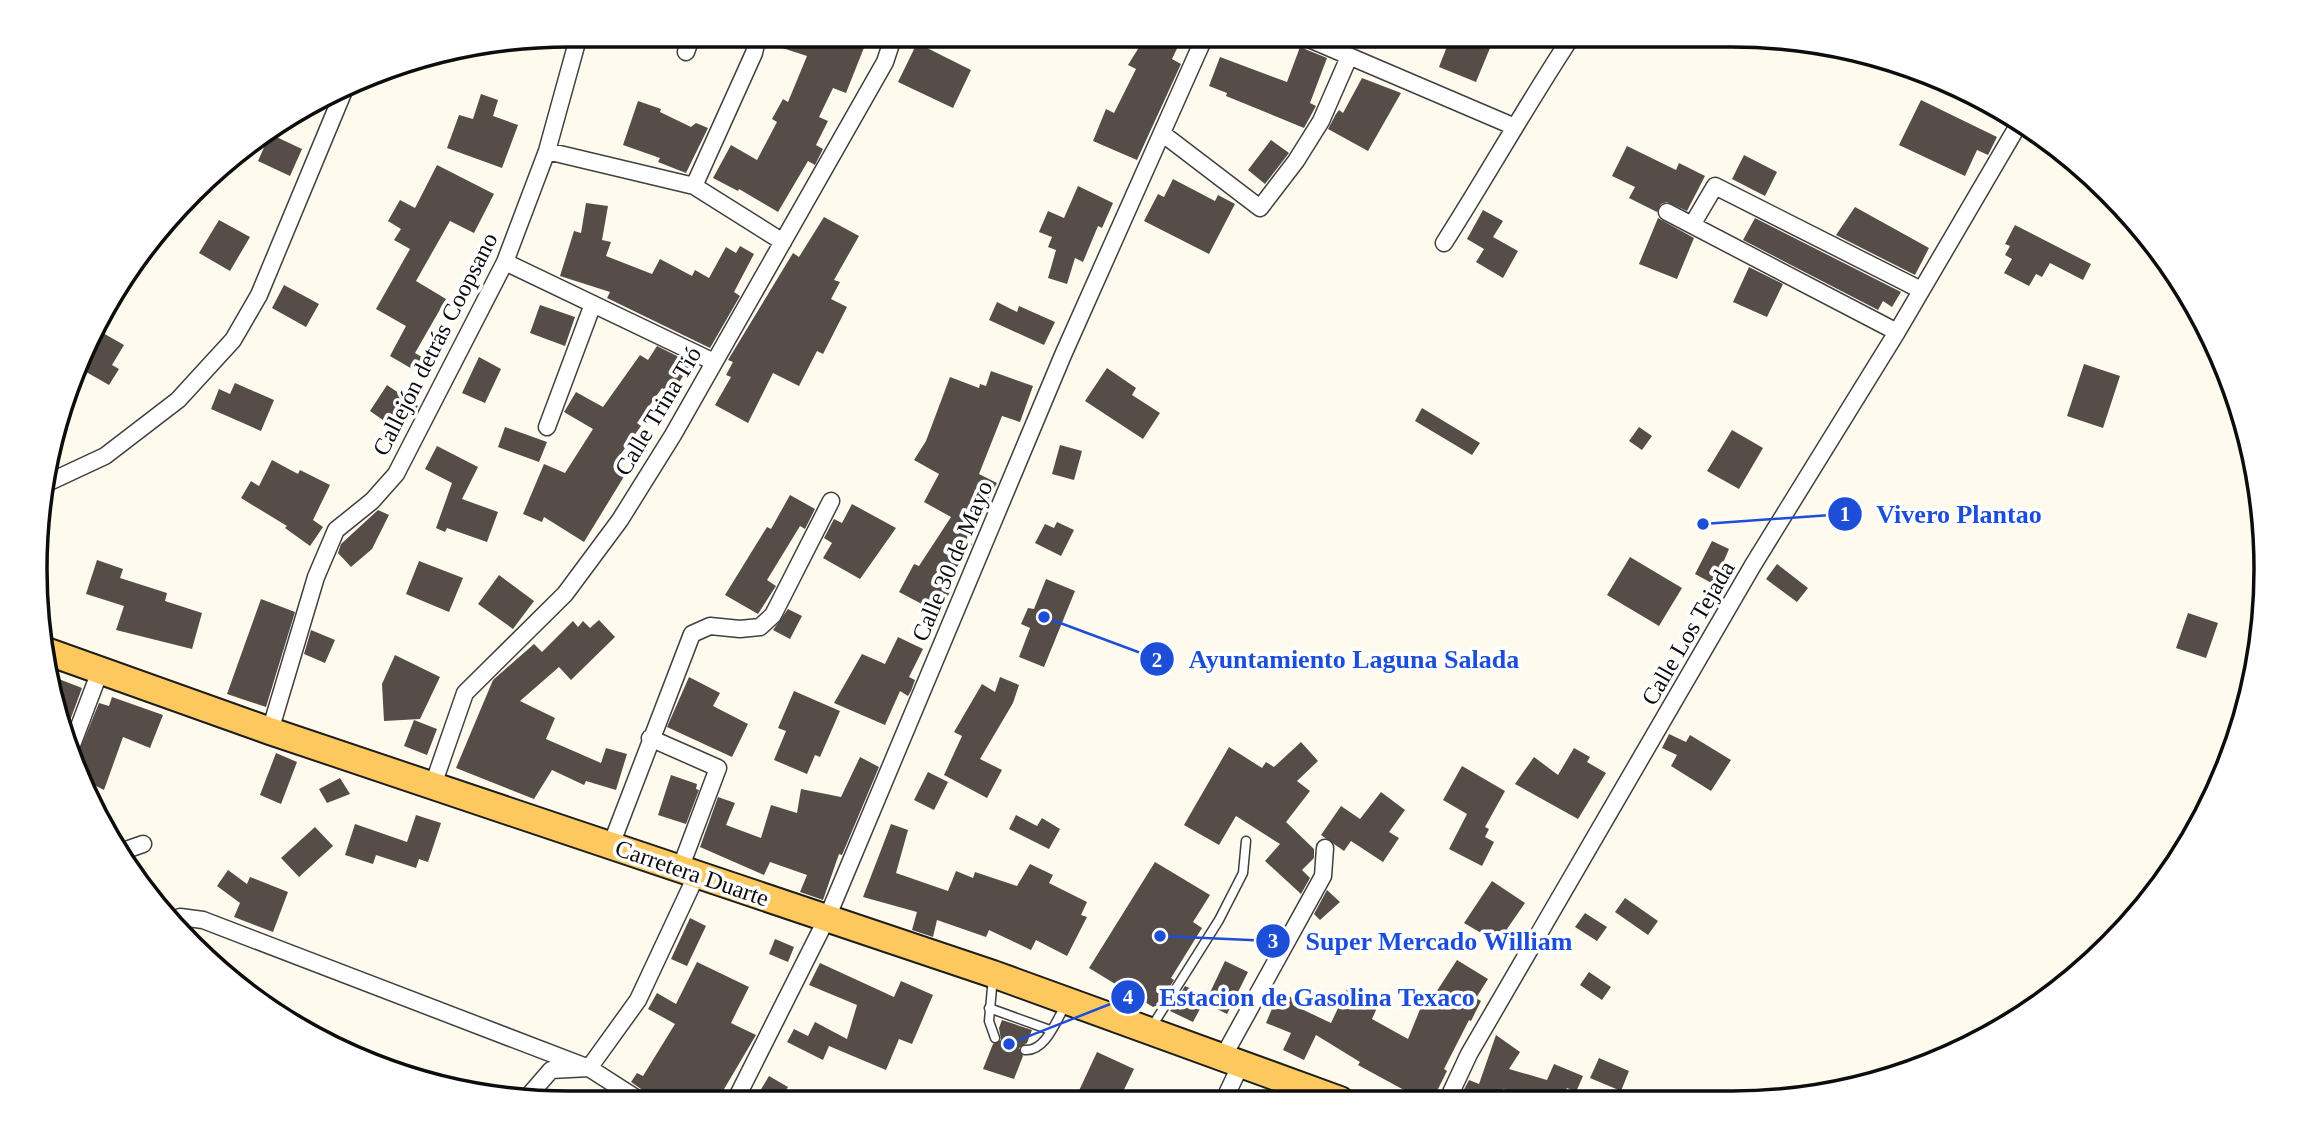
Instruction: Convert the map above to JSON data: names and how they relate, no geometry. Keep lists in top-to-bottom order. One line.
{"streets":{"main road":["Carretera Duarte"],"street":["Callejón detrás Coopsano","Calle Trina Tió","Calle 30 de Mayo","Calle Los Tejada"]},"crossings":[["Callejón detrás Coopsano","Carretera Duarte"],["Calle Trina Tió","Carretera Duarte"],["Calle 30 de Mayo","Carretera Duarte"]],"places":["Vivero Plantao","Ayuntamiento Laguna Salada","Super Mercado William","Estacion de Gasolina Texaco"]}
